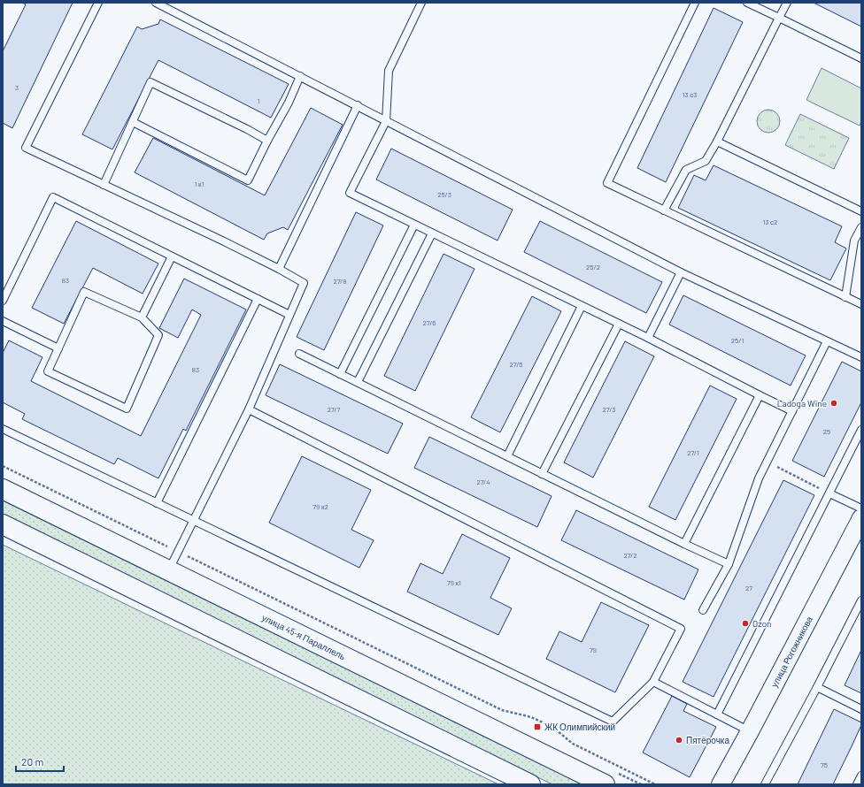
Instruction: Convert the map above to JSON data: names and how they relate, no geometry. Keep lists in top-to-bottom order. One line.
{"streets":{"main road":["улица 45-я Параллель"],"street":["улица Рогожникова"]},"places":{"other":["Ladoga Wine","Ozon","Пятёрочка"],"transit":["ЖК Олимпийский"]},"house_numbers":["3","13 с3","1","1 к1","25/3","13 с2","25/2","83","27/8","27/6","25/1","27/5","83","27/7","27/3","25","27/1","27/4","79 к2","27/2","79 к1","27","79","75"],"scale_bar":"20 m"}
